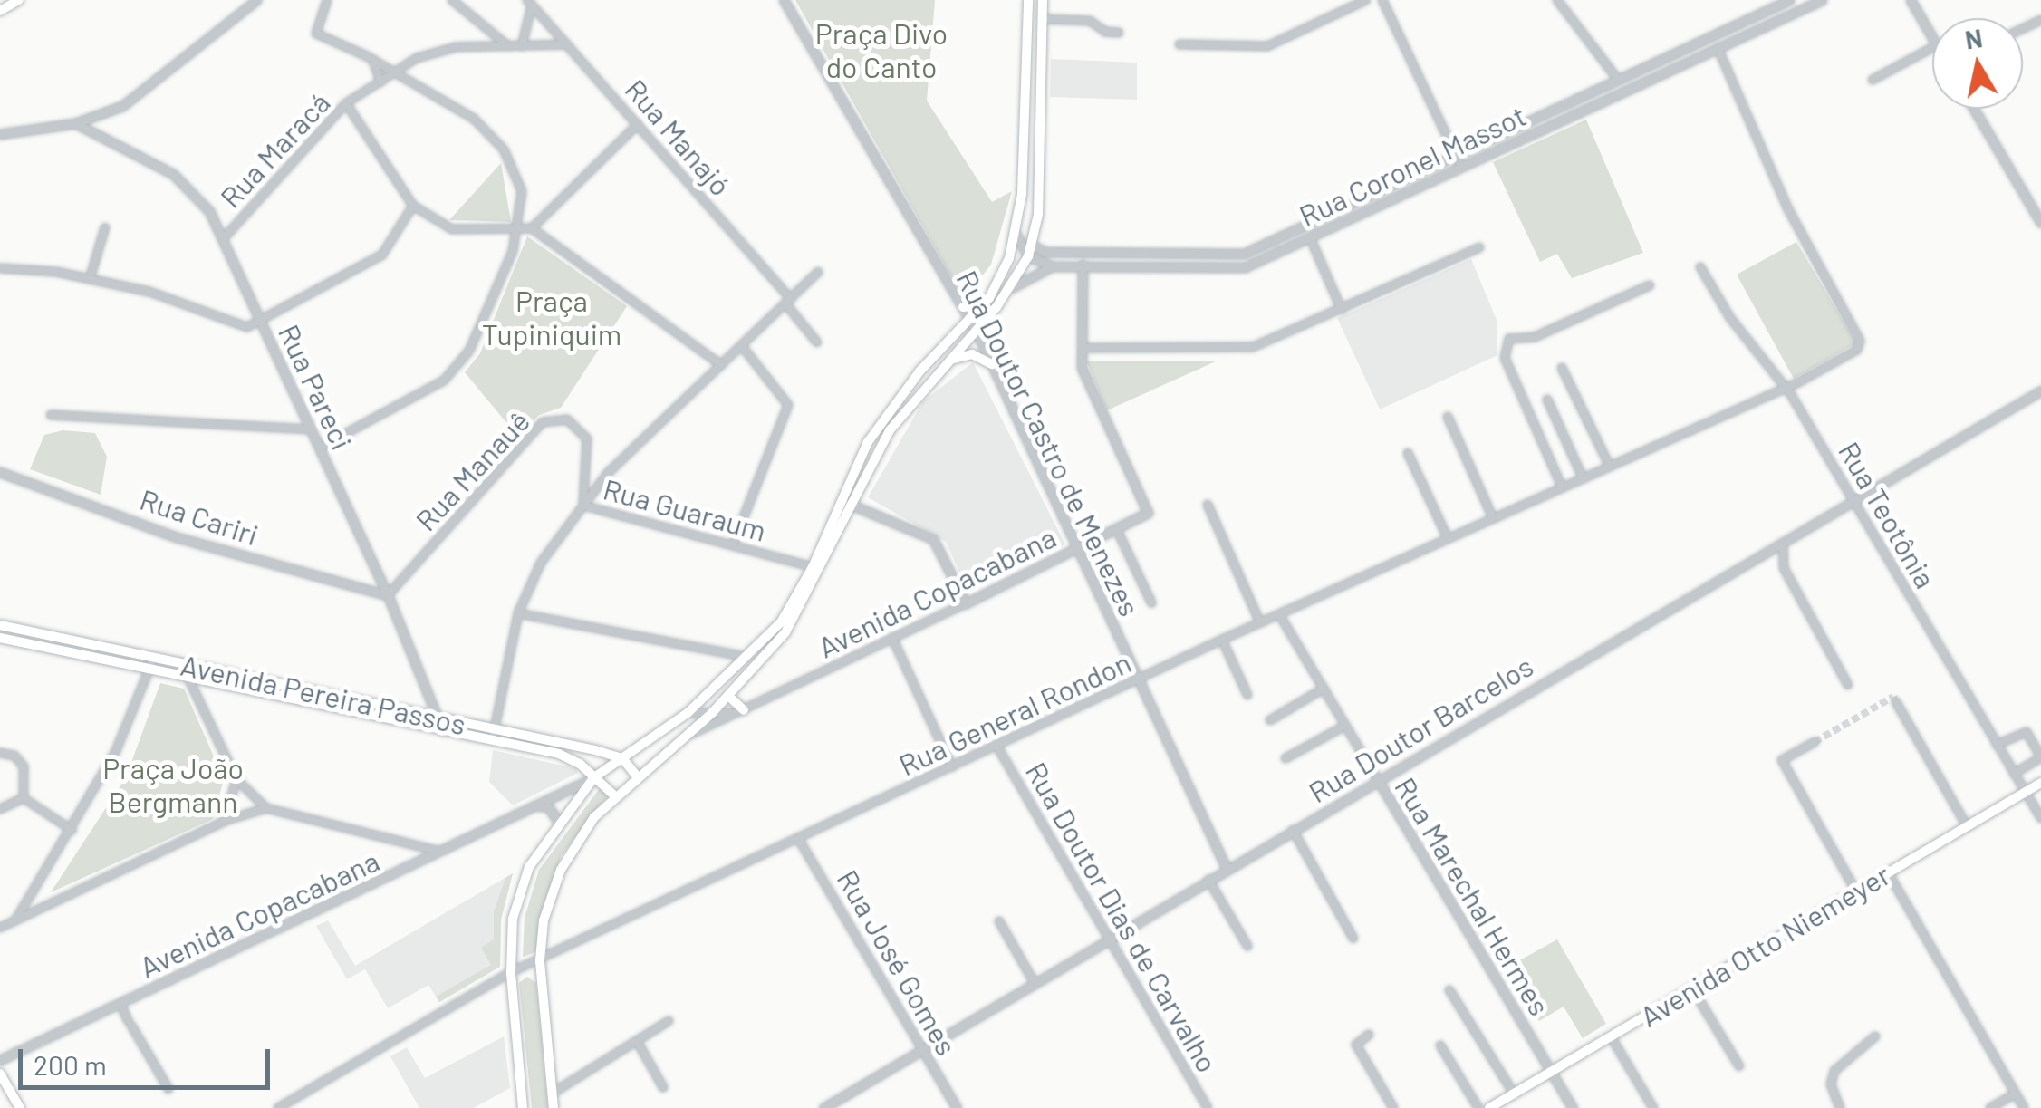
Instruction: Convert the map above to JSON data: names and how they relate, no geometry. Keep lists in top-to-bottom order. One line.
{"streets":{"main road":["Avenida Pereira Passos","Avenida Otto Niemeyer"],"street":["Rua Manajó","Rua Maracá","Rua Coronel Massot","Rua Pareci","Rua Doutor Castro de Menezes","Rua Manauê","Rua Guaraum","Rua Teotônia","Rua Cariri","Avenida Copacabana","Rua General Rondon","Rua Doutor Barcelos","Rua Marechal Hermes","Rua Doutor Dias de Carvalho","Rua José Gomes"]},"crossings":[["Rua Manajó","Rua Maracá"],["Rua Maracá","Rua Pareci"],["Rua Coronel Massot","Rua General Rondon"],["Rua Pareci","Rua Manauê"],["Rua Pareci","Rua Cariri"],["Rua Pareci","Avenida Pereira Passos"],["Rua Doutor Castro de Menezes","Avenida Copacabana"],["Rua Doutor Castro de Menezes","Rua General Rondon"],["Rua Doutor Castro de Menezes","Rua Doutor Barcelos"],["Rua Manauê","Rua Guaraum"],["Rua Manauê","Rua Cariri"],["Rua Guaraum","Avenida Pereira Passos"],["Rua Teotônia","Rua General Rondon"],["Rua Teotônia","Rua Doutor Barcelos"],["Rua Teotônia","Avenida Otto Niemeyer"],["Avenida Copacabana","Avenida Pereira Passos"],["Rua General Rondon","Rua Marechal Hermes"],["Rua General Rondon","Rua Doutor Dias de Carvalho"],["Rua General Rondon","Rua José Gomes"],["Rua Doutor Barcelos","Rua Marechal Hermes"],["Rua Doutor Barcelos","Rua Doutor Dias de Carvalho"],["Rua Doutor Barcelos","Rua José Gomes"],["Rua Marechal Hermes","Avenida Otto Niemeyer"]],"parks":["Praça Divo do Canto","Praça Tupiniquim","Praça João Bergmann"],"scale_bar":"200 m","north":"top"}
